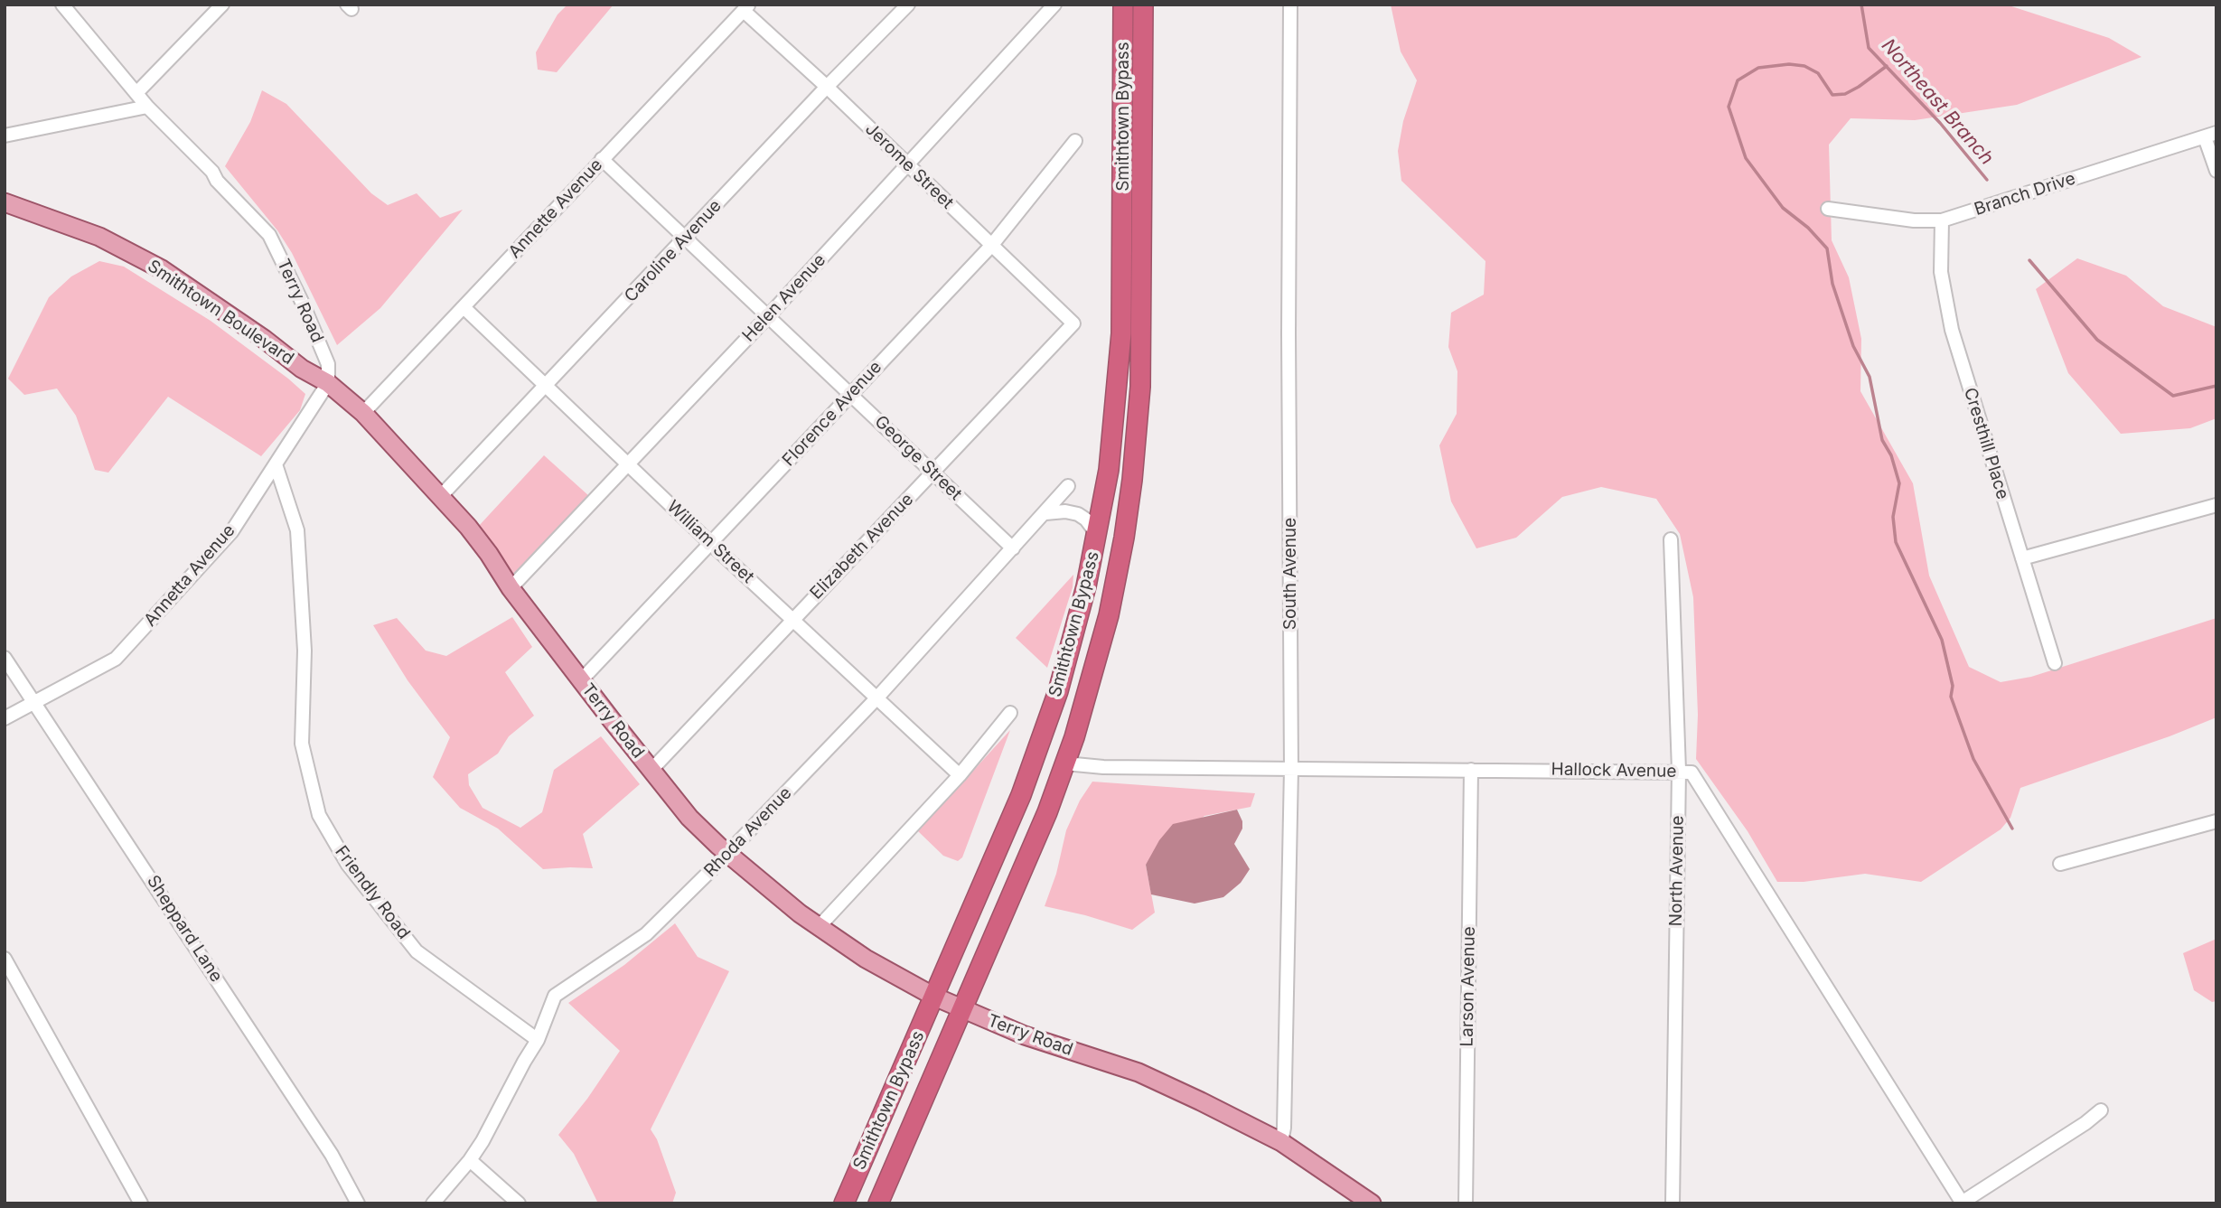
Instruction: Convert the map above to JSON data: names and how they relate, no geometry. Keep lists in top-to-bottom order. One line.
{"streets":{"highway":["Smithtown Bypass"],"main road":["Terry Road","Smithtown Boulevard"],"street":["Jerome Street","Branch Drive","Annette Avenue","Caroline Avenue","Helen Avenue","Florence Avenue","Cresthill Place","George Street","William Street","Elizabeth Avenue","South Avenue","Annetta Avenue","Hallock Avenue","Rhoda Avenue","North Avenue","Friendly Road","Sheppard Lane","Larson Avenue"]},"crossings":[["Smithtown Bypass","Terry Road"],["Smithtown Bypass","Hallock Avenue"],["Jerome Street","Annette Avenue"],["Jerome Street","Caroline Avenue"],["Jerome Street","Helen Avenue"],["Jerome Street","Florence Avenue"],["Jerome Street","Elizabeth Avenue"],["Branch Drive","Cresthill Place"],["Annette Avenue","Terry Road"],["Annette Avenue","George Street"],["Annette Avenue","William Street"],["Caroline Avenue","Terry Road"],["Caroline Avenue","George Street"],["Caroline Avenue","William Street"],["Helen Avenue","Terry Road"],["Helen Avenue","George Street"],["Helen Avenue","William Street"],["Terry Road","Smithtown Boulevard"],["Terry Road","Florence Avenue"],["Terry Road","Elizabeth Avenue"],["Terry Road","South Avenue"],["Terry Road","Annetta Avenue"],["Terry Road","Rhoda Avenue"],["Smithtown Boulevard","Annetta Avenue"],["Florence Avenue","George Street"],["Florence Avenue","William Street"],["George Street","Elizabeth Avenue"],["George Street","Rhoda Avenue"],["William Street","Elizabeth Avenue"],["William Street","Rhoda Avenue"],["South Avenue","Hallock Avenue"],["Annetta Avenue","Friendly Road"],["Annetta Avenue","Sheppard Lane"],["Hallock Avenue","North Avenue"],["Hallock Avenue","Larson Avenue"],["Rhoda Avenue","Friendly Road"]],"water":["Northeast Branch"]}
